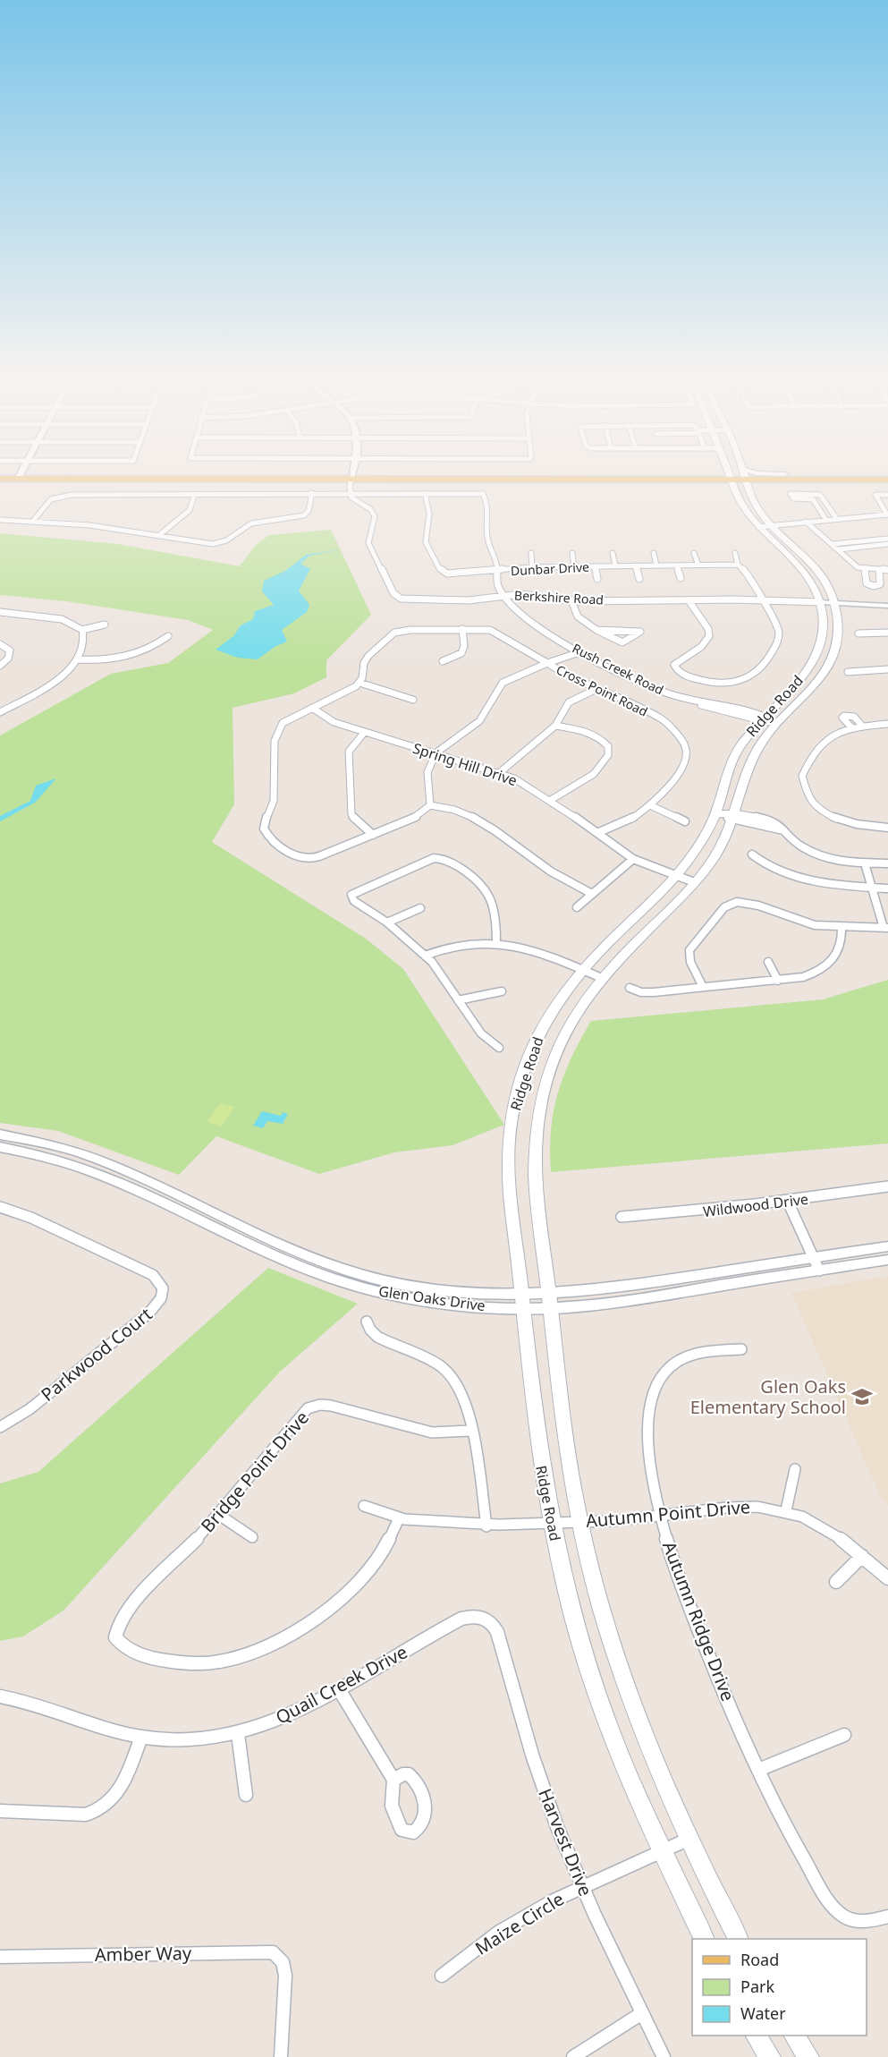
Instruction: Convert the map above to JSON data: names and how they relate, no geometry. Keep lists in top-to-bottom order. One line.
{"streets":{"main road":["Ridge Road"],"street":["Dunbar Drive","Berkshire Road","Rush Creek Road","Cross Point Road","Spring Hill Drive","Wildwood Drive","Glen Oaks Drive","Parkwood Court","Bridge Point Drive","Autumn Point Drive","Autumn Ridge Drive","Quail Creek Drive","Harvest Drive","Maize Circle","Amber Way"]},"crossings":[["Dunbar Drive","Rush Creek Road"],["Berkshire Road","Rush Creek Road"],["Berkshire Road","Ridge Road"],["Rush Creek Road","Ridge Road"],["Cross Point Road","Spring Hill Drive"],["Ridge Road","Spring Hill Drive"],["Ridge Road","Glen Oaks Drive"],["Ridge Road","Autumn Point Drive"],["Ridge Road","Maize Circle"],["Bridge Point Drive","Autumn Point Drive"],["Autumn Point Drive","Autumn Ridge Drive"],["Quail Creek Drive","Harvest Drive"],["Harvest Drive","Maize Circle"]],"places":{"school or university":["Glen Oaks Elementary School"]},"legend":["Road","Park","Water"]}
